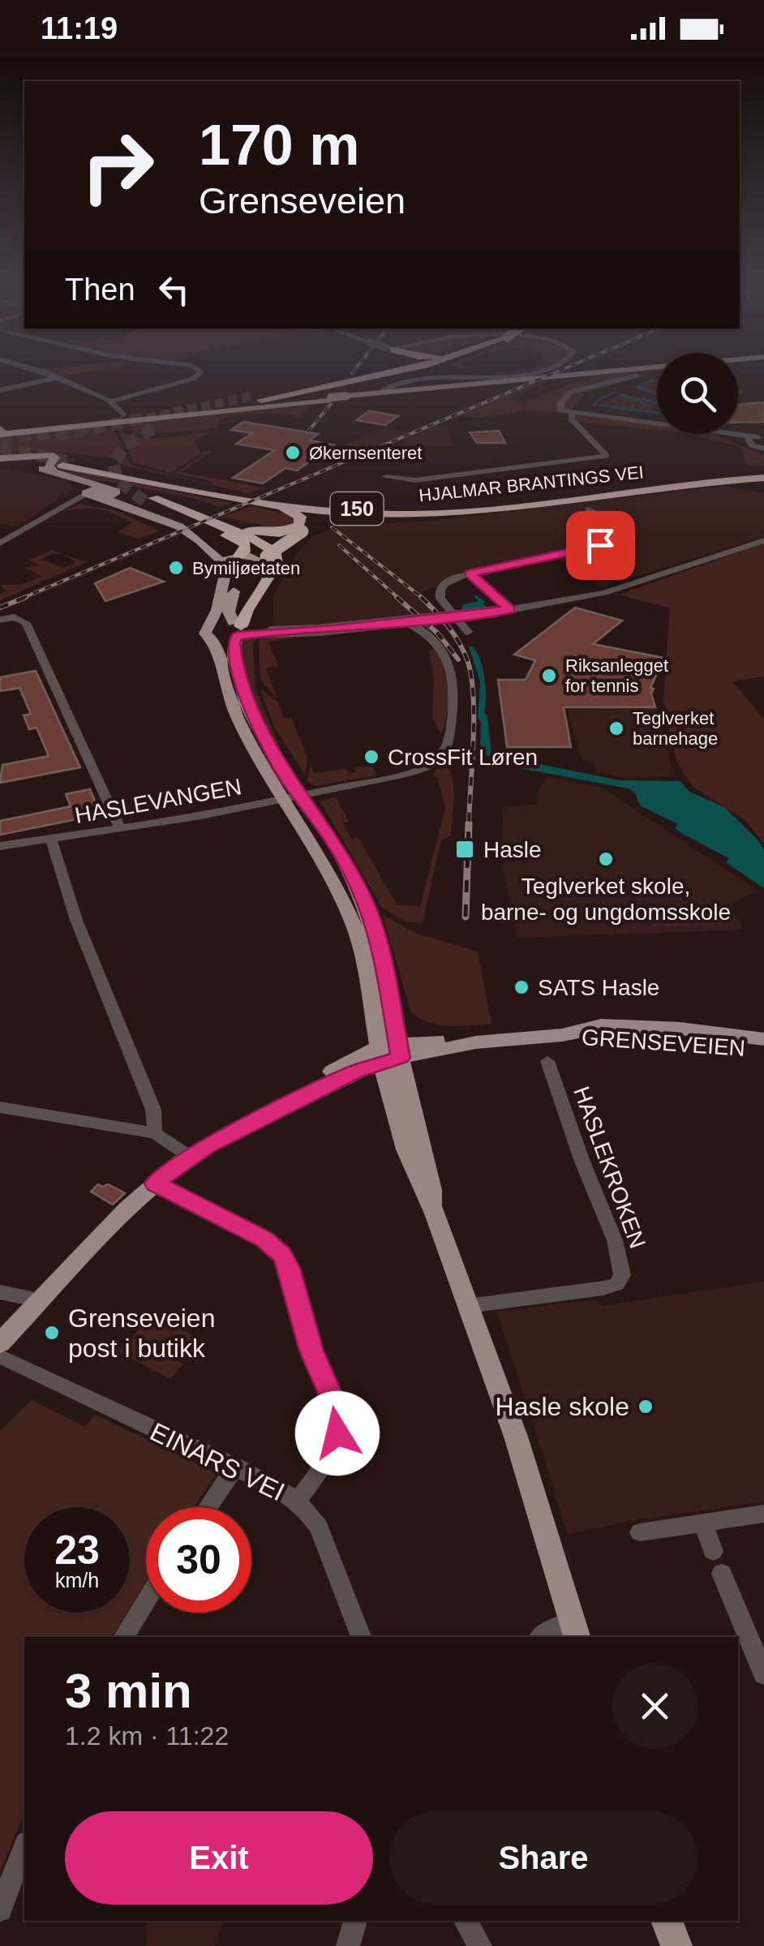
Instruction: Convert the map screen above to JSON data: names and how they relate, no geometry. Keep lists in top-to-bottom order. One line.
{"streets":{"highway":["HJALMAR BRANTINGS VEI","150"],"main road":["GRENSEVEIEN"],"street":["HASLEVANGEN","HASLEKROKEN","EINARS VEI"]},"places":{"other":["Økernsenteret","Bymiljøetaten","Riksanlegget for tennis","Teglverket barnehage","CrossFit Løren","Teglverket skole, barne- og ungdomsskole","SATS Hasle","Grenseveien post i butikk","Hasle skole"],"transit":["Hasle"]},"page":{"status":"11:19","turn":["170 m","Grenseveien"],"then":"Then","speed":"23 km/h","limit":"30","heading":["3 min","1.2 km · 11:22"],"buttons":["Exit","Share"]}}
